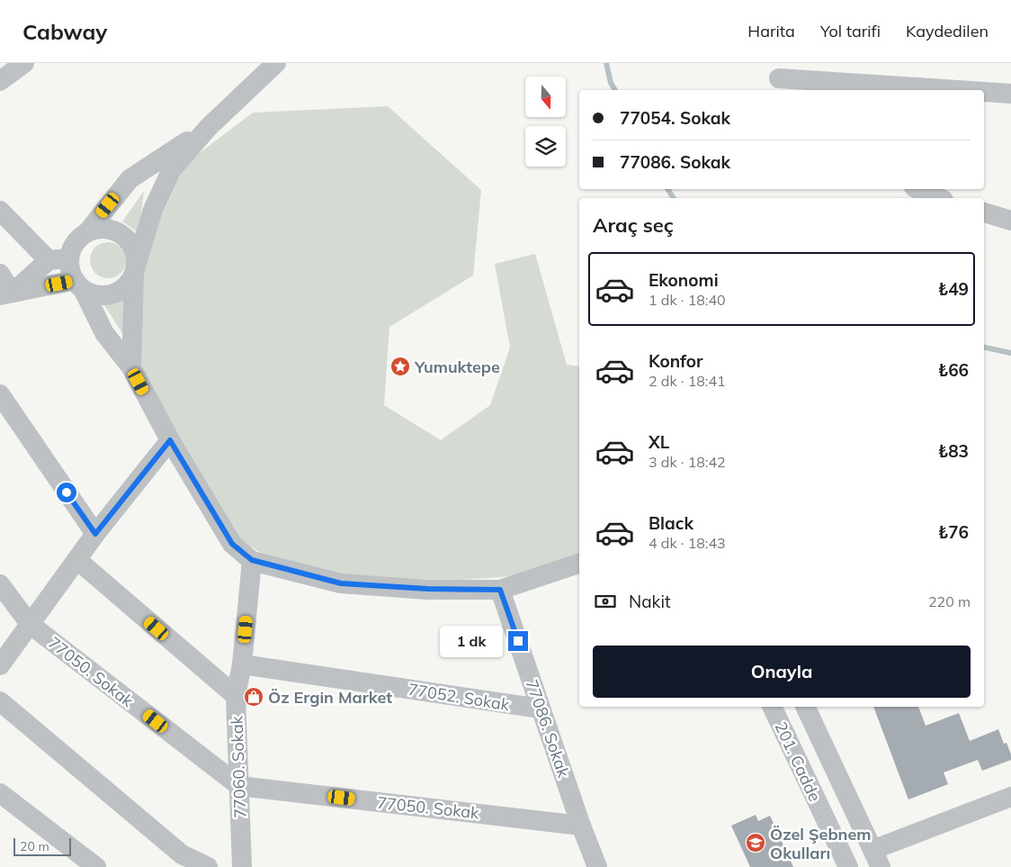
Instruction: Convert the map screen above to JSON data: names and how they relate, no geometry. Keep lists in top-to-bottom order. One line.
{"streets":{"street":["77050. Sokak","77052. Sokak","77086. Sokak","201. Cadde","77060. Sokak"]},"crossings":[["77050. Sokak","77086. Sokak"],["77050. Sokak","77060. Sokak"],["77052. Sokak","77086. Sokak"],["77052. Sokak","77060. Sokak"]],"places":{"place":["Yumuktepe"],"shop":["Öz Ergin Market"],"school or university":["Özel Şebnem Okulları"]},"scale_bar":"20 m","north":"bottom","page":{"header":"Cabway","nav":["Harita","Yol tarifi","Kaydedilen"],"banner":["77054. Sokak","77086. Sokak"],"heading":"Araç seç","list":[{"name":"Ekonomi","note":"1 dk · 18:40","value":"₺49"},{"name":"Konfor","note":"2 dk · 18:41","value":"₺66"},{"name":"XL","note":"3 dk · 18:42","value":"₺83"},{"name":"Black","note":"4 dk · 18:43","value":"₺76"}],"pay":["Nakit","220 m"],"bubble":"1 dk","buttons":"Onayla","scale":"20 m"}}
